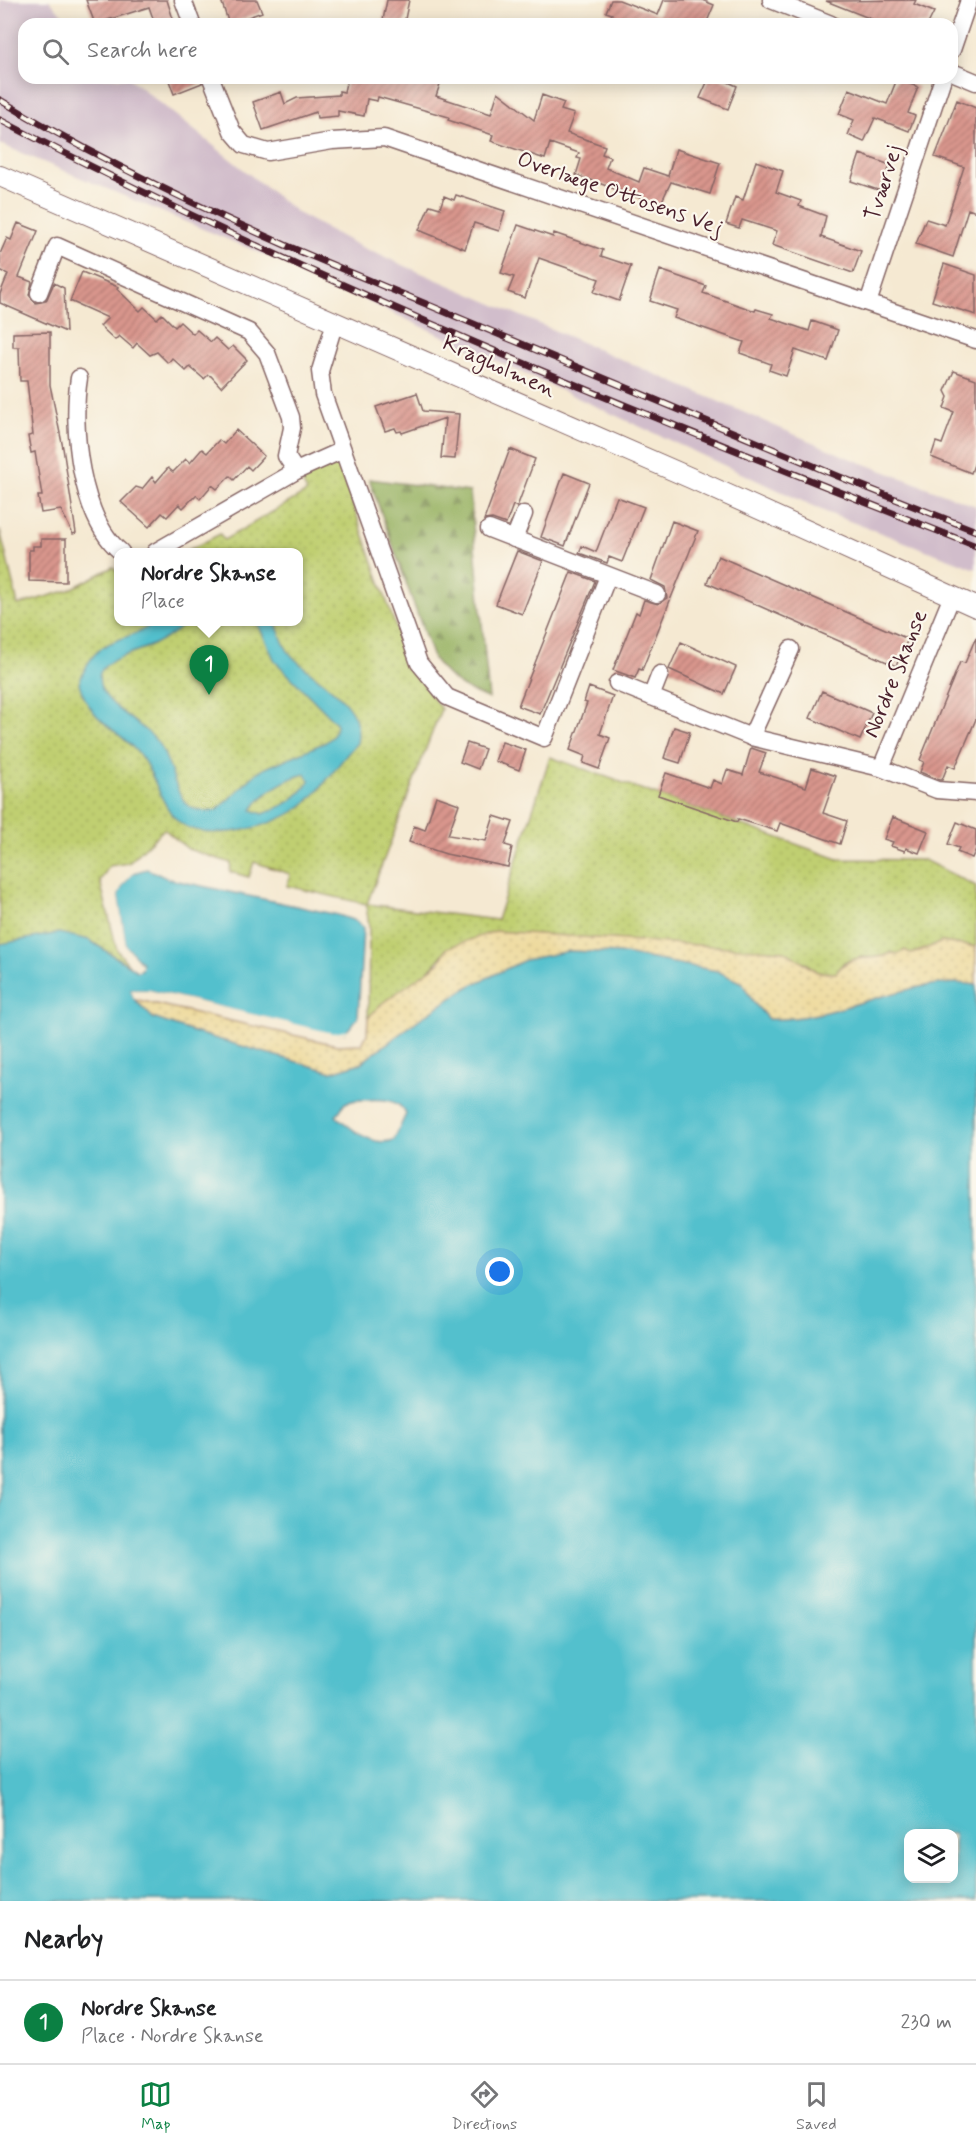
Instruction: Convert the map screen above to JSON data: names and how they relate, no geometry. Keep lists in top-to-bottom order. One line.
{"streets":{"street":["Tværvej","Overlæge Ottosens Vej","Kragholmen","Nordre Skanse"]},"crossings":[["Tværvej","Overlæge Ottosens Vej"],["Kragholmen","Nordre Skanse"]],"page":{"search":"Search here","popup":["Nordre Skanse","Place"],"pins":"1","heading":"Nearby","list":[{"mark":"1","name":"Nordre Skanse","note":"Place · Nordre Skanse","value":"230 m"}],"nav":["Map","Directions","Saved"]}}
